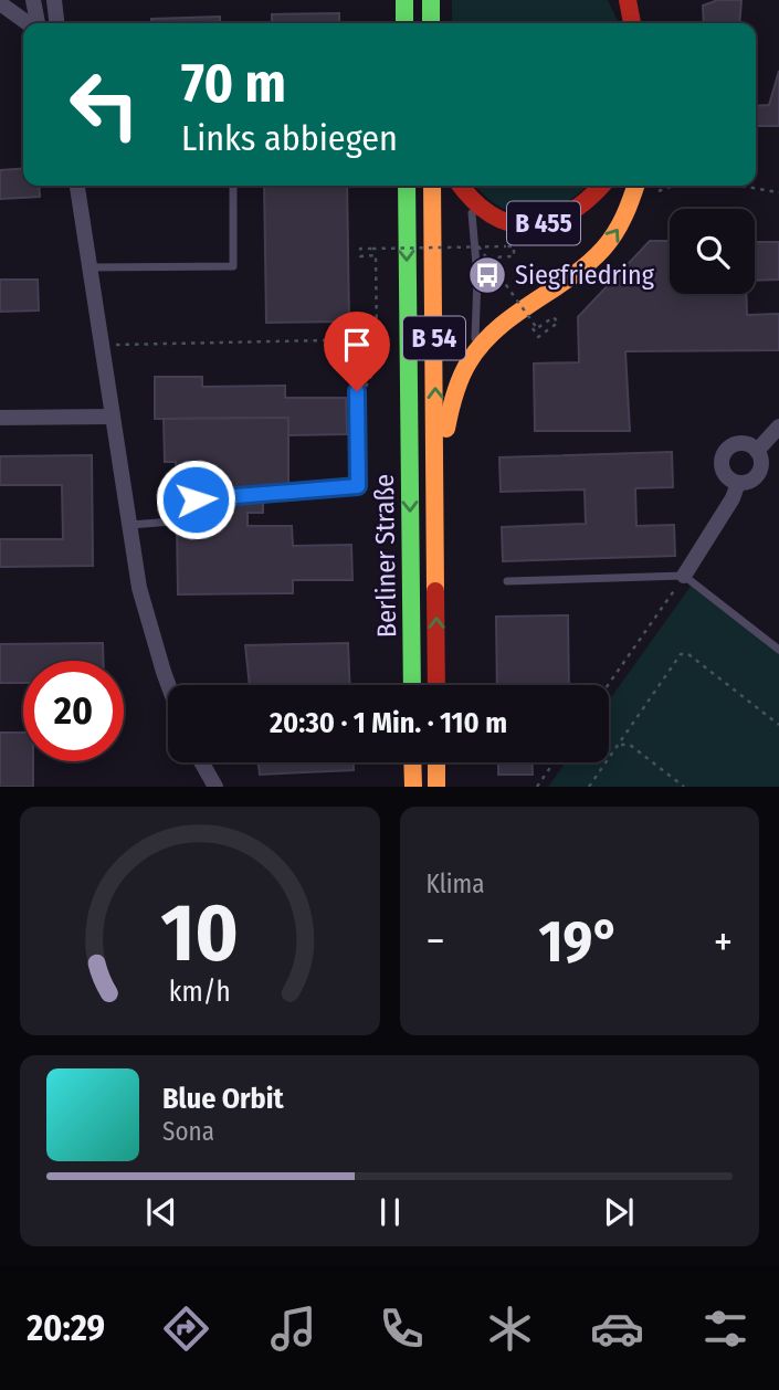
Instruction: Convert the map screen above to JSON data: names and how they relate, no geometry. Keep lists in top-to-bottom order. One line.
{"streets":{"highway":["B 455","B 54","Berliner Straße"]},"crossings":[["B 54","Berliner Straße"]],"places":{"bus stop":["Siegfriedring"]},"page":{"turn":["70 m","Links abbiegen"],"limit":"20","trip":"20:30 · 1 Min. · 110 m","tile":"Klima","heat":["−","19°","+"],"song":["Blue Orbit","Sona"],"tabs":"20:29","gauge":["10","km/h"]}}
